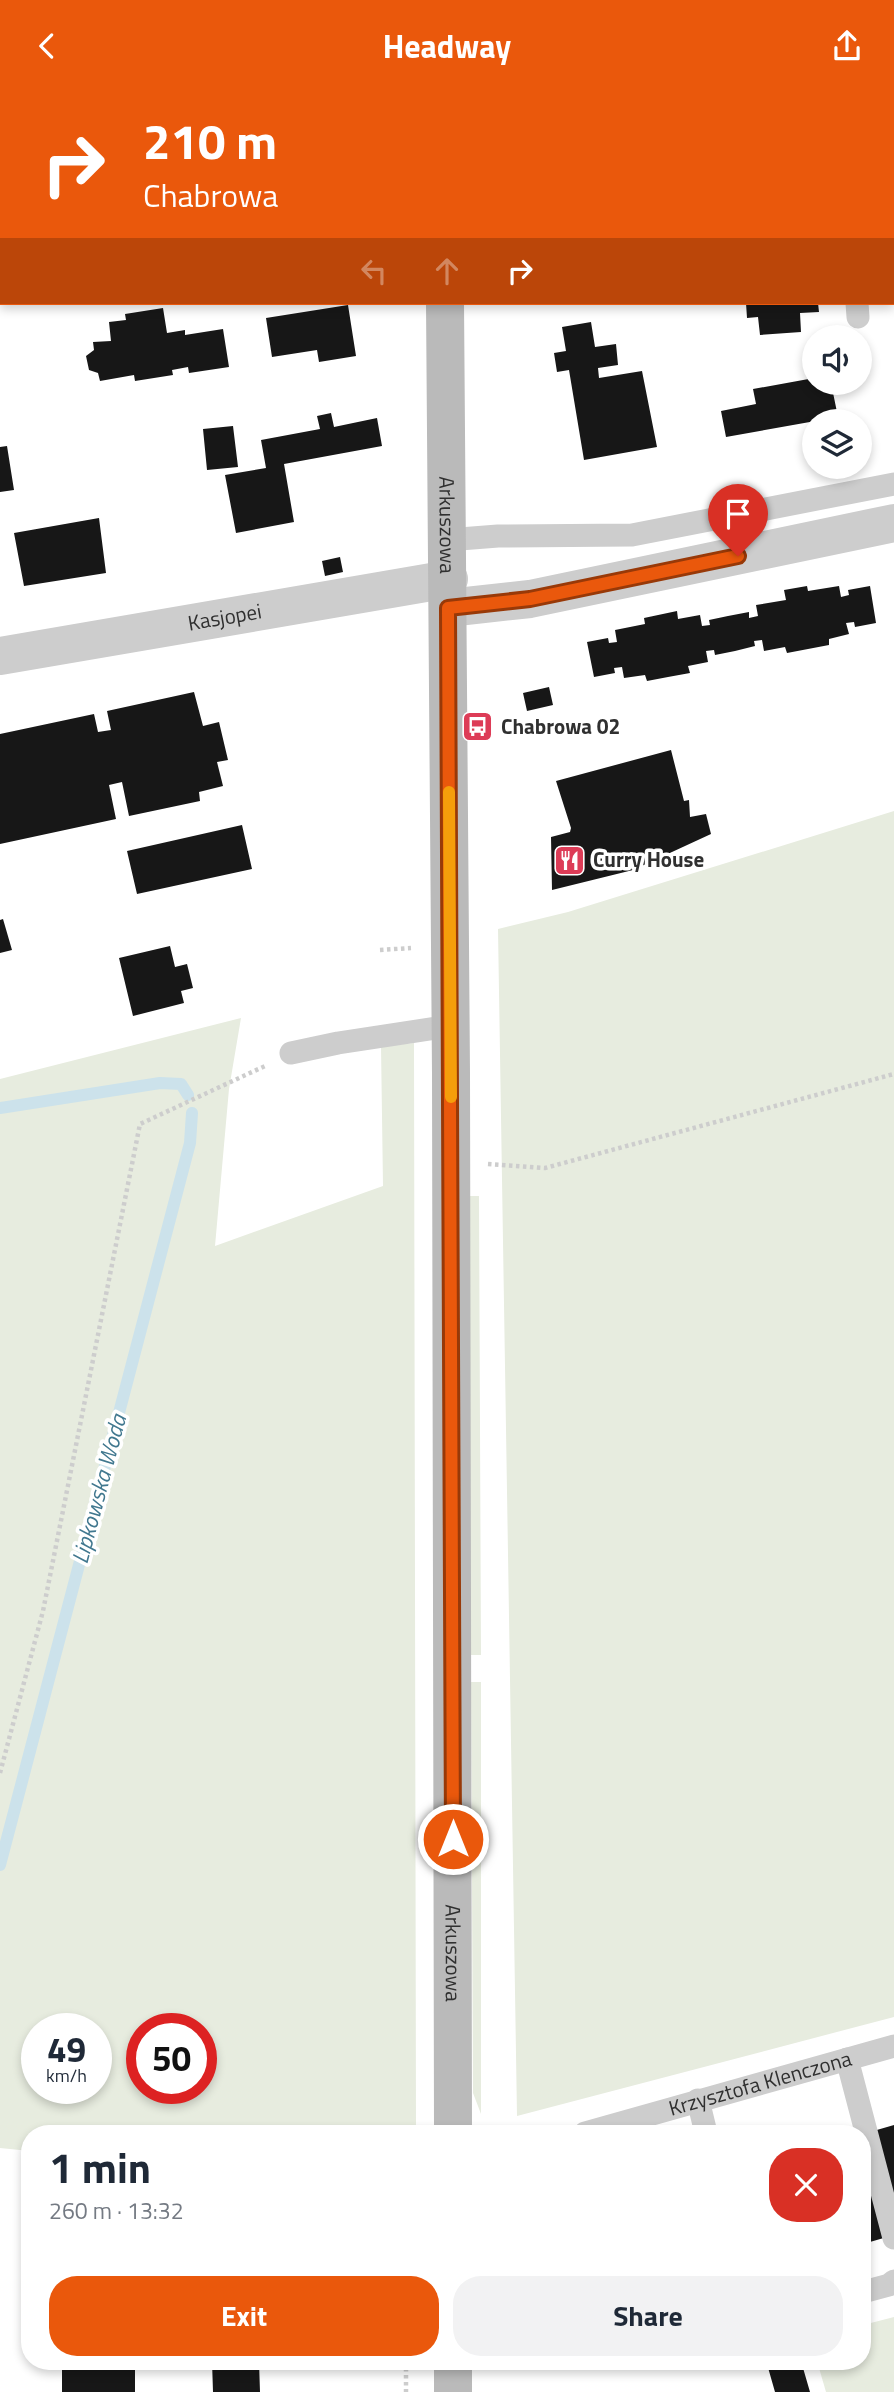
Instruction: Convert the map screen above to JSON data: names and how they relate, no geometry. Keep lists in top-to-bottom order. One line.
{"streets":{"main road":["Arkuszowa"],"street":["Kasjopei"],"lane":["Krzysztofa Klenczona"]},"crossings":[["Arkuszowa","Kasjopei"]],"water":["Lipkowska Woda"],"places":{"bus stop":["Chabrowa 02"],"restaurant":["Curry House"]},"page":{"header":"Headway","turn":["210 m","Chabrowa"],"speed":"49 km/h","limit":"50","heading":["1 min","260 m · 13:32"],"buttons":["Exit","Share"]}}
